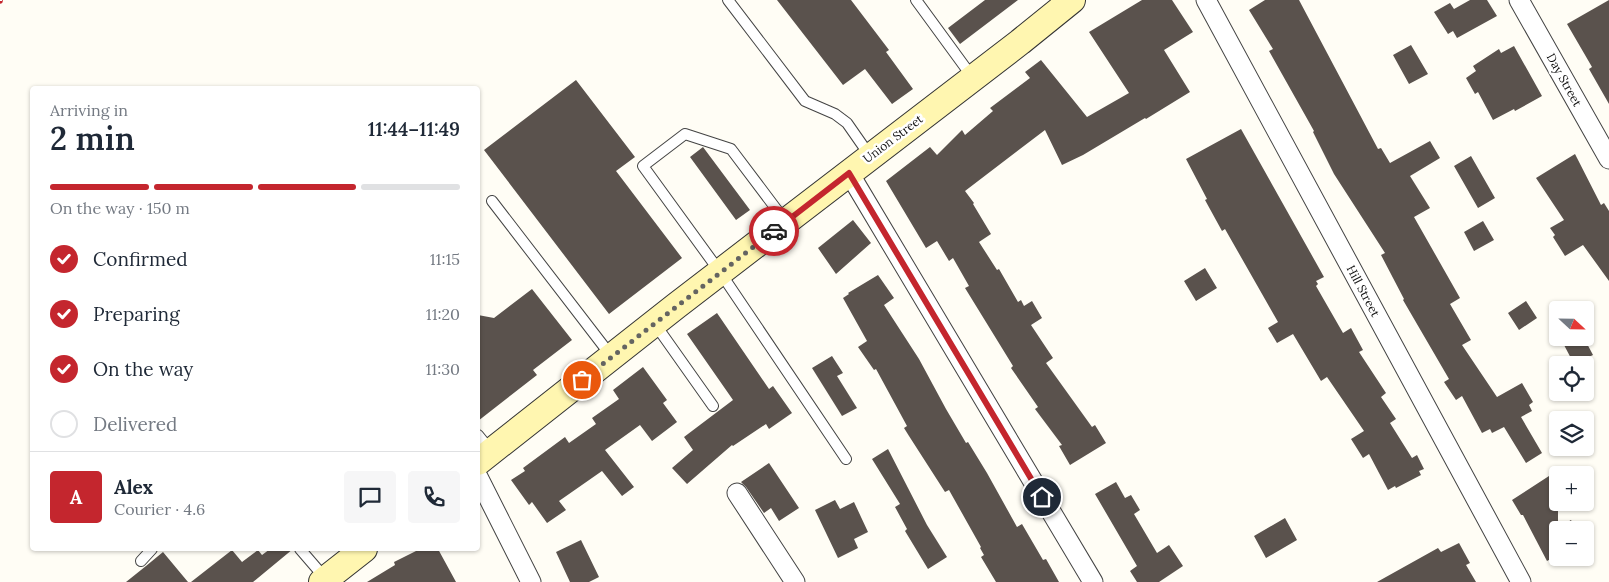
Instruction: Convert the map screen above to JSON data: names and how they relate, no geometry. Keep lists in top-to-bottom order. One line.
{"streets":{"main road":["Union Street"],"street":["Day Street","Hill Street"]},"north":"right","page":{"heading":["2 min","Arriving in","11:44–11:49"],"panel":["Alex","Courier · 4.6"],"bar":"On the way · 150 m","list":[["Confirmed","11:15"],["Preparing","11:20"],["On the way","11:30"],"Delivered"],"map_buttons":["+","−"],"round":"A"}}
